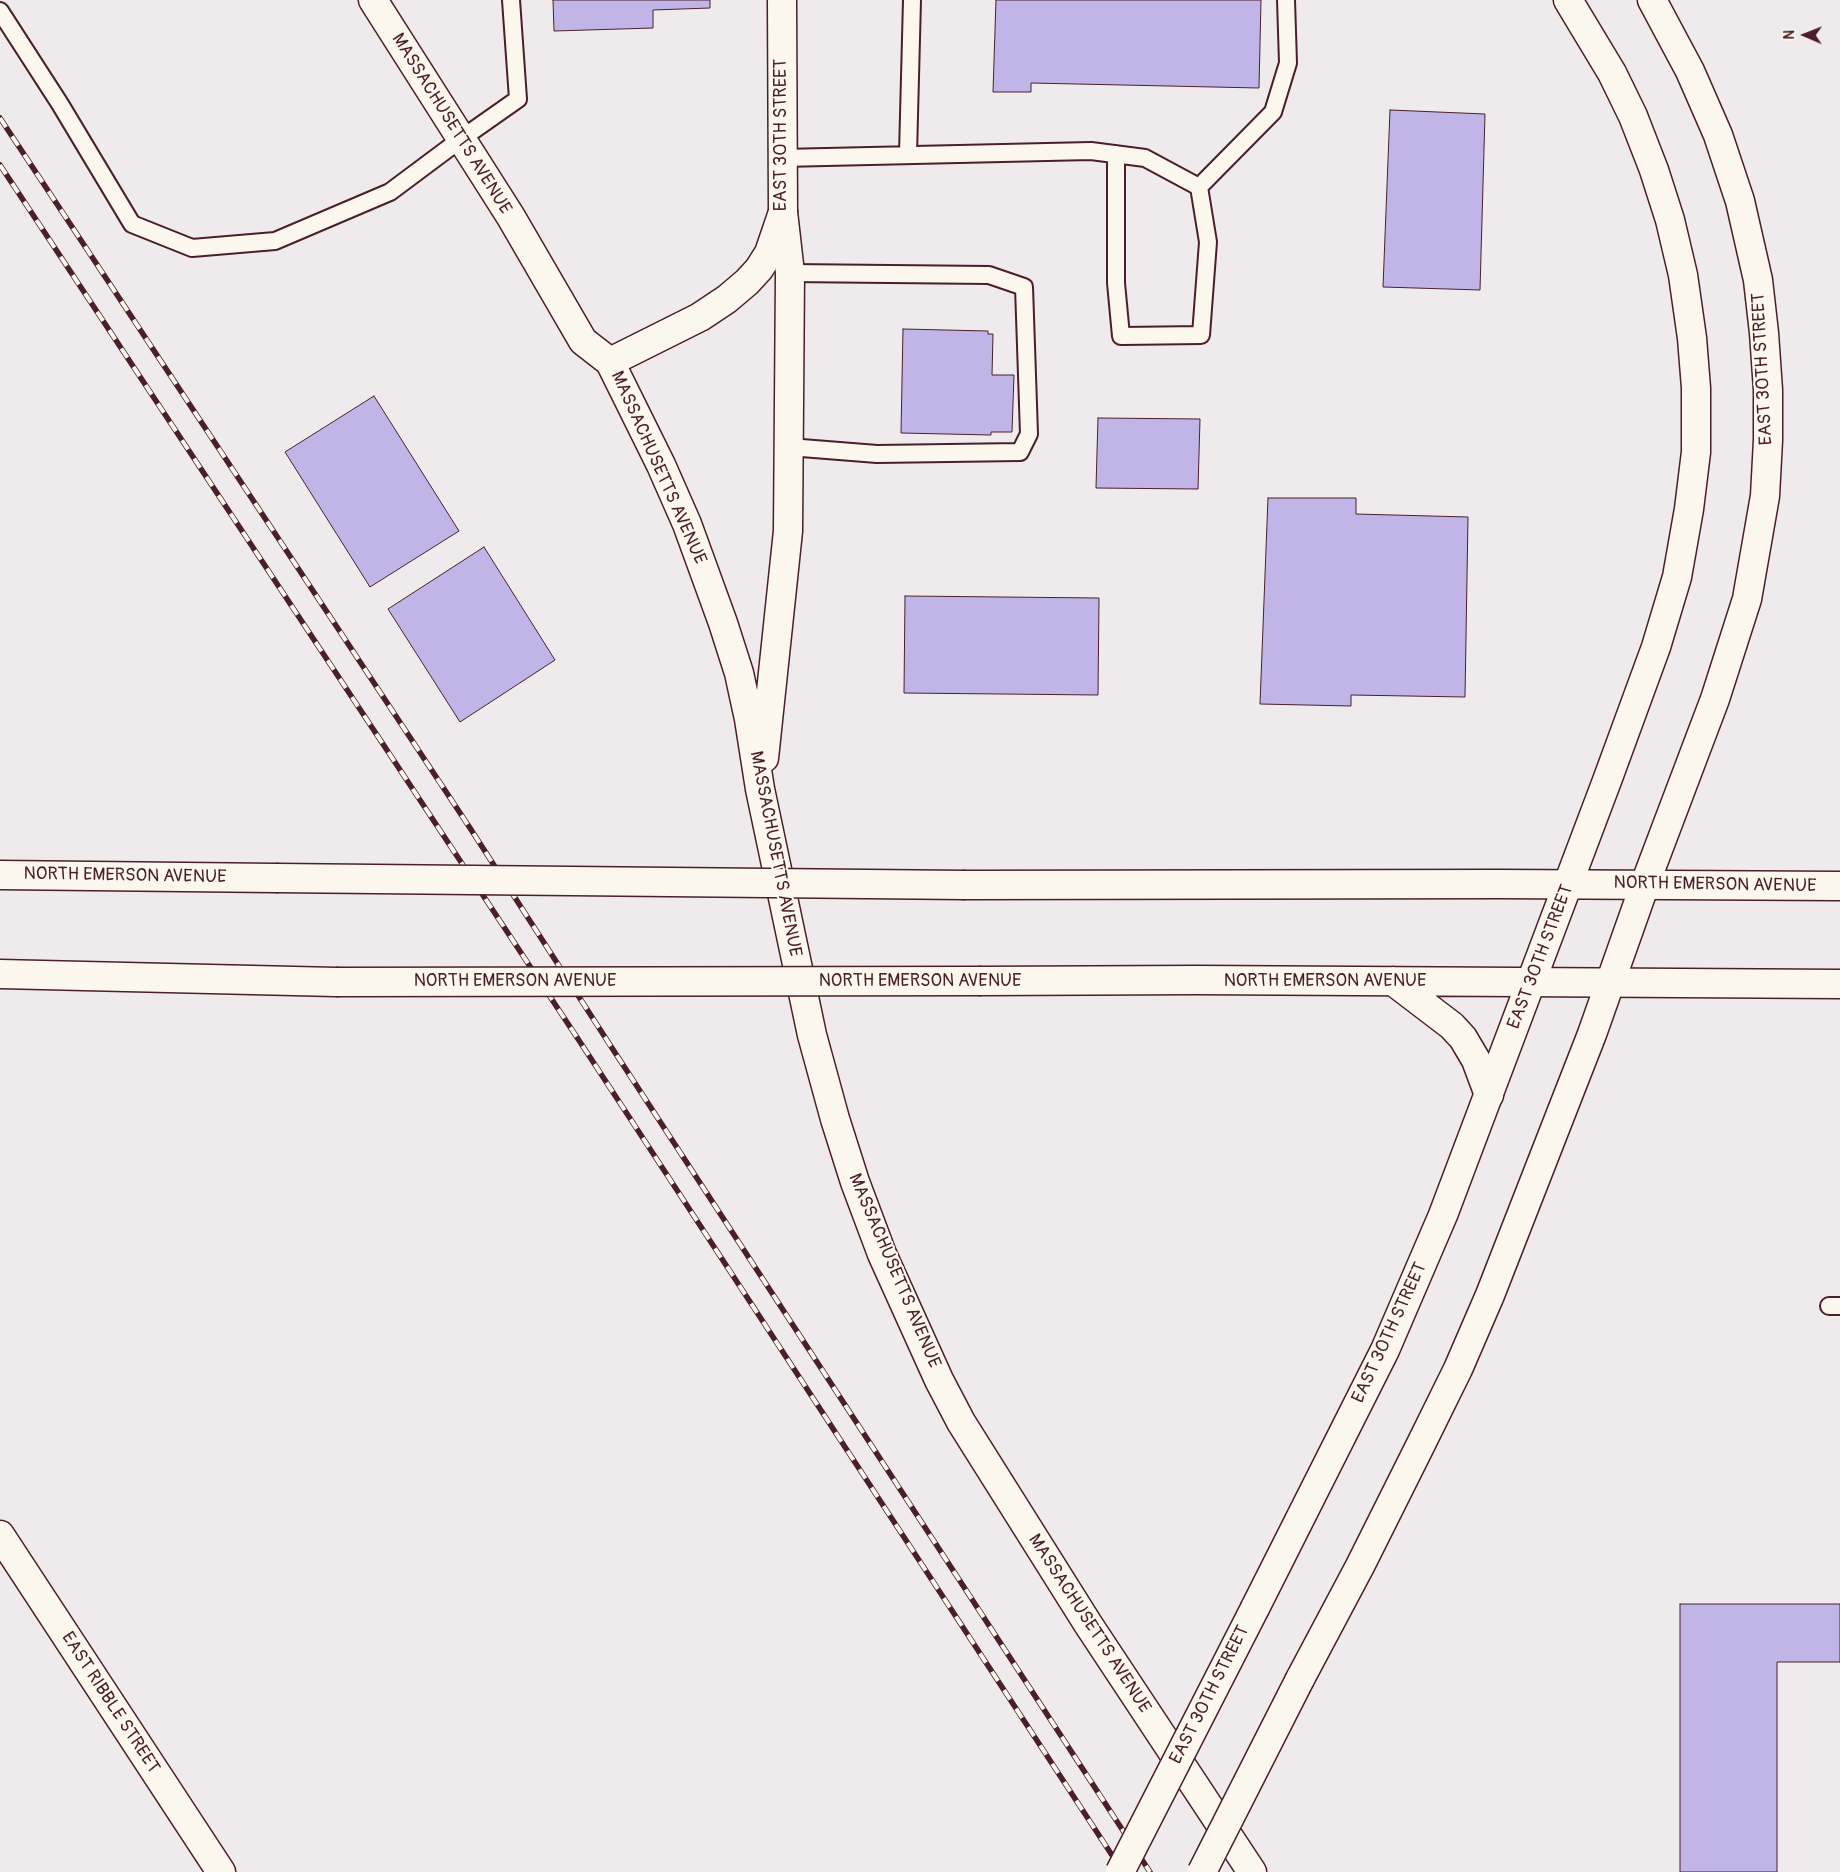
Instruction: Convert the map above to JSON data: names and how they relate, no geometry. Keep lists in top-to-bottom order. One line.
{"streets":{"main road":["MASSACHUSETTS AVENUE","EAST 30TH STREET","NORTH EMERSON AVENUE","EAST RIBBLE STREET"]},"crossings":[["MASSACHUSETTS AVENUE","EAST 30TH STREET"],["EAST 30TH STREET","NORTH EMERSON AVENUE"]],"north":"left"}
